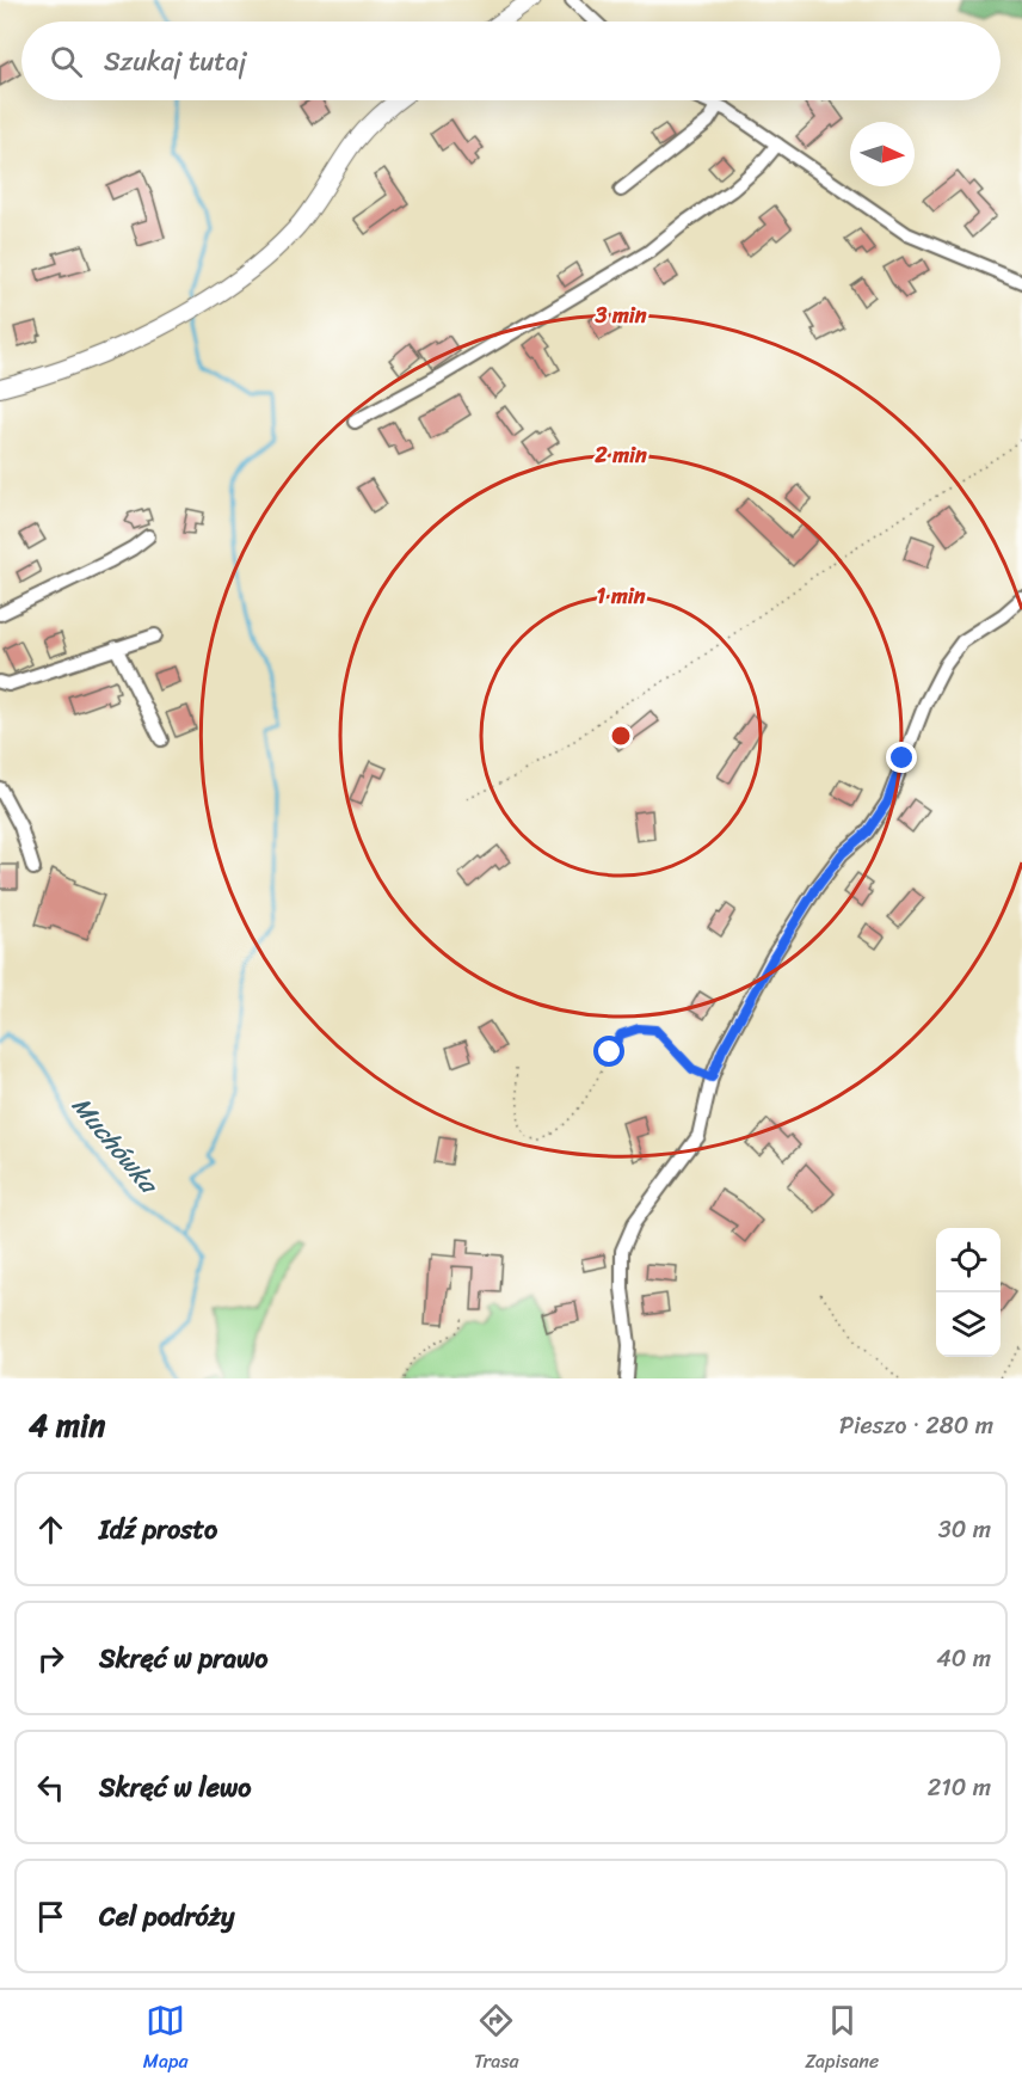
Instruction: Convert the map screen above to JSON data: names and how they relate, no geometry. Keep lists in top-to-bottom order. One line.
{"water":["Muchówka"],"north":"right","page":{"search":"Szukaj tutaj","heading":["4 min","Pieszo · 280 m"],"list":[["Idź prosto","30 m"],["Skręć w prawo","40 m"],["Skręć w lewo","210 m"],"Cel podróży"],"nav":["Mapa","Trasa","Zapisane"]},"rings":["3 min","2 min","1 min"]}
